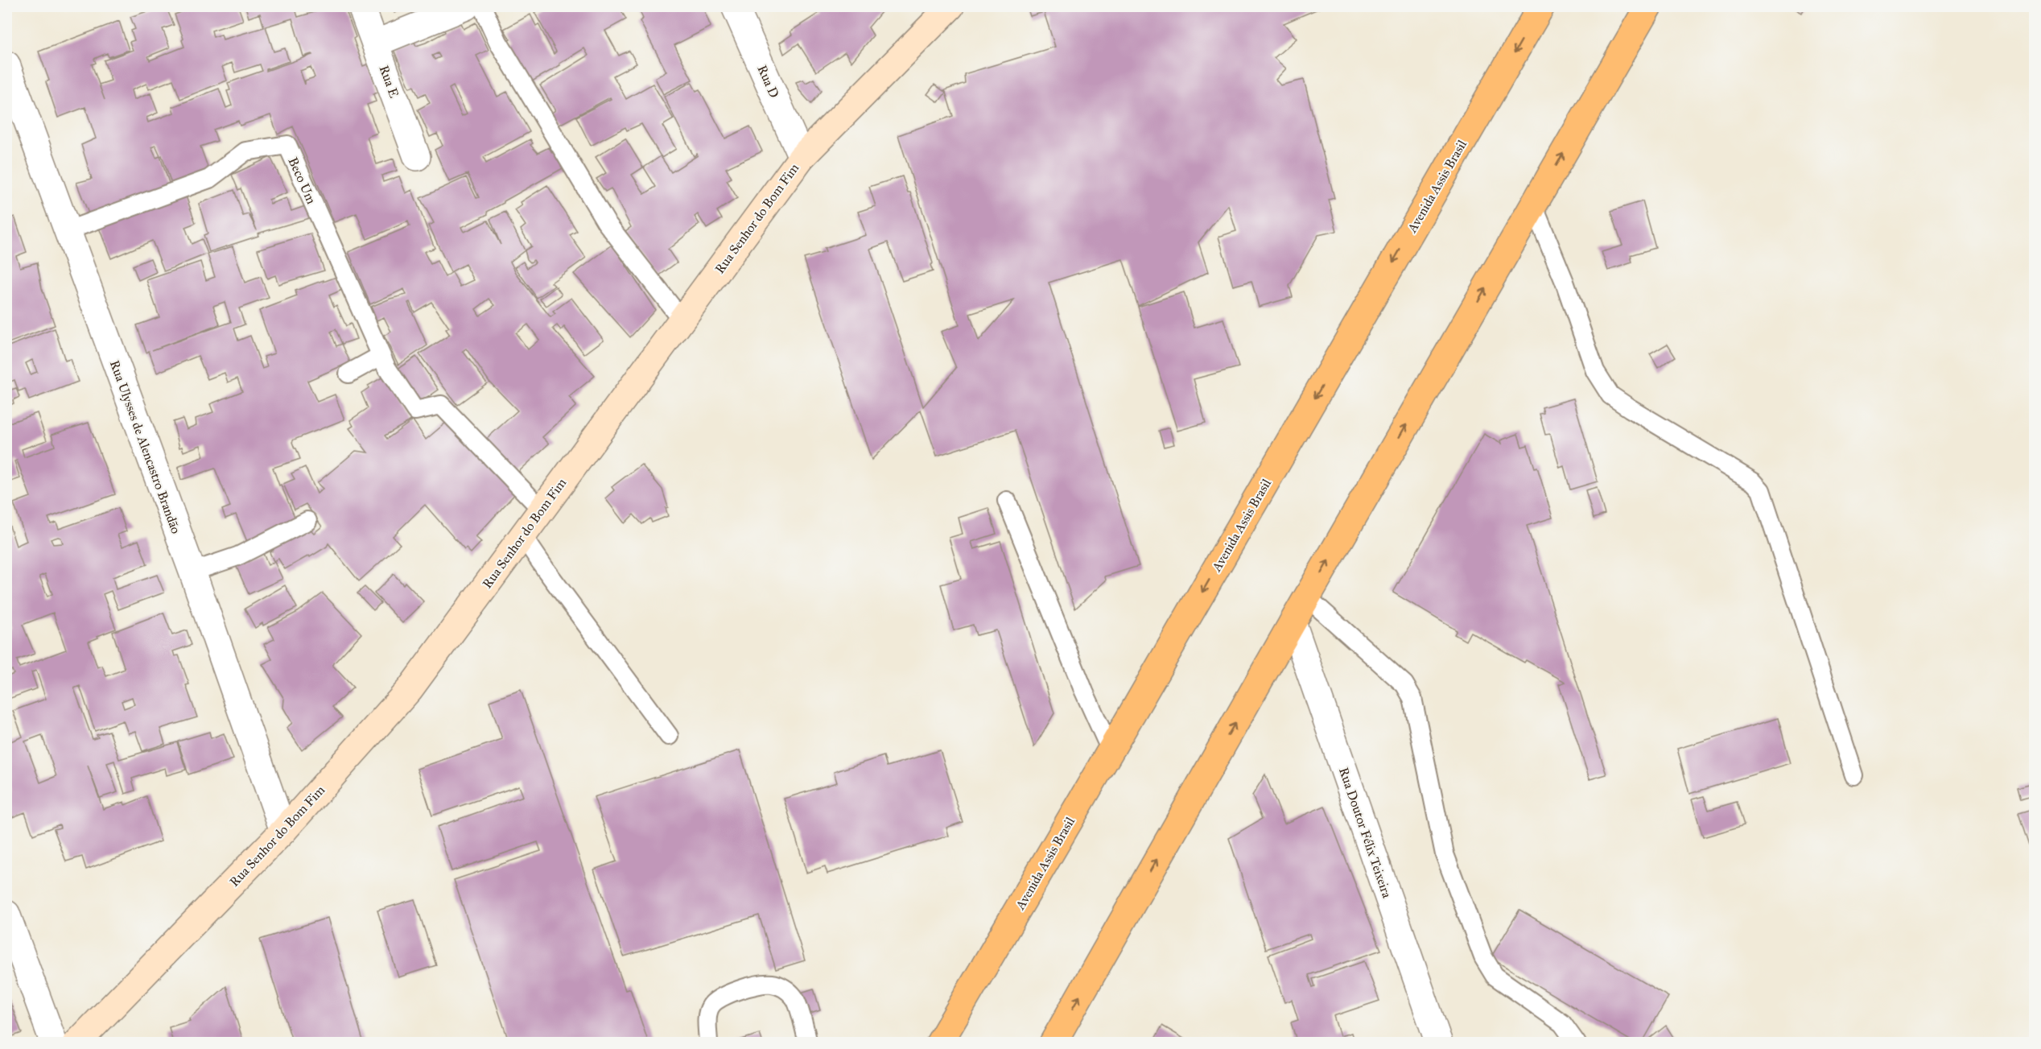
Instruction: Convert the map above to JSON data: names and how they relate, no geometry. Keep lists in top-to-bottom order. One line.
{"streets":{"main road":["Avenida Assis Brasil"],"street":["Rua E","Rua D","Rua Senhor do Bom Fim","Rua Ulysses de Alencastro Brandão","Rua Doutor Félix Teixeira"],"lane":["Beco Um"]},"crossings":[["Rua D","Rua Senhor do Bom Fim"],["Beco Um","Rua Senhor do Bom Fim"],["Beco Um","Rua Ulysses de Alencastro Brandão"],["Rua Senhor do Bom Fim","Rua Ulysses de Alencastro Brandão"]]}
